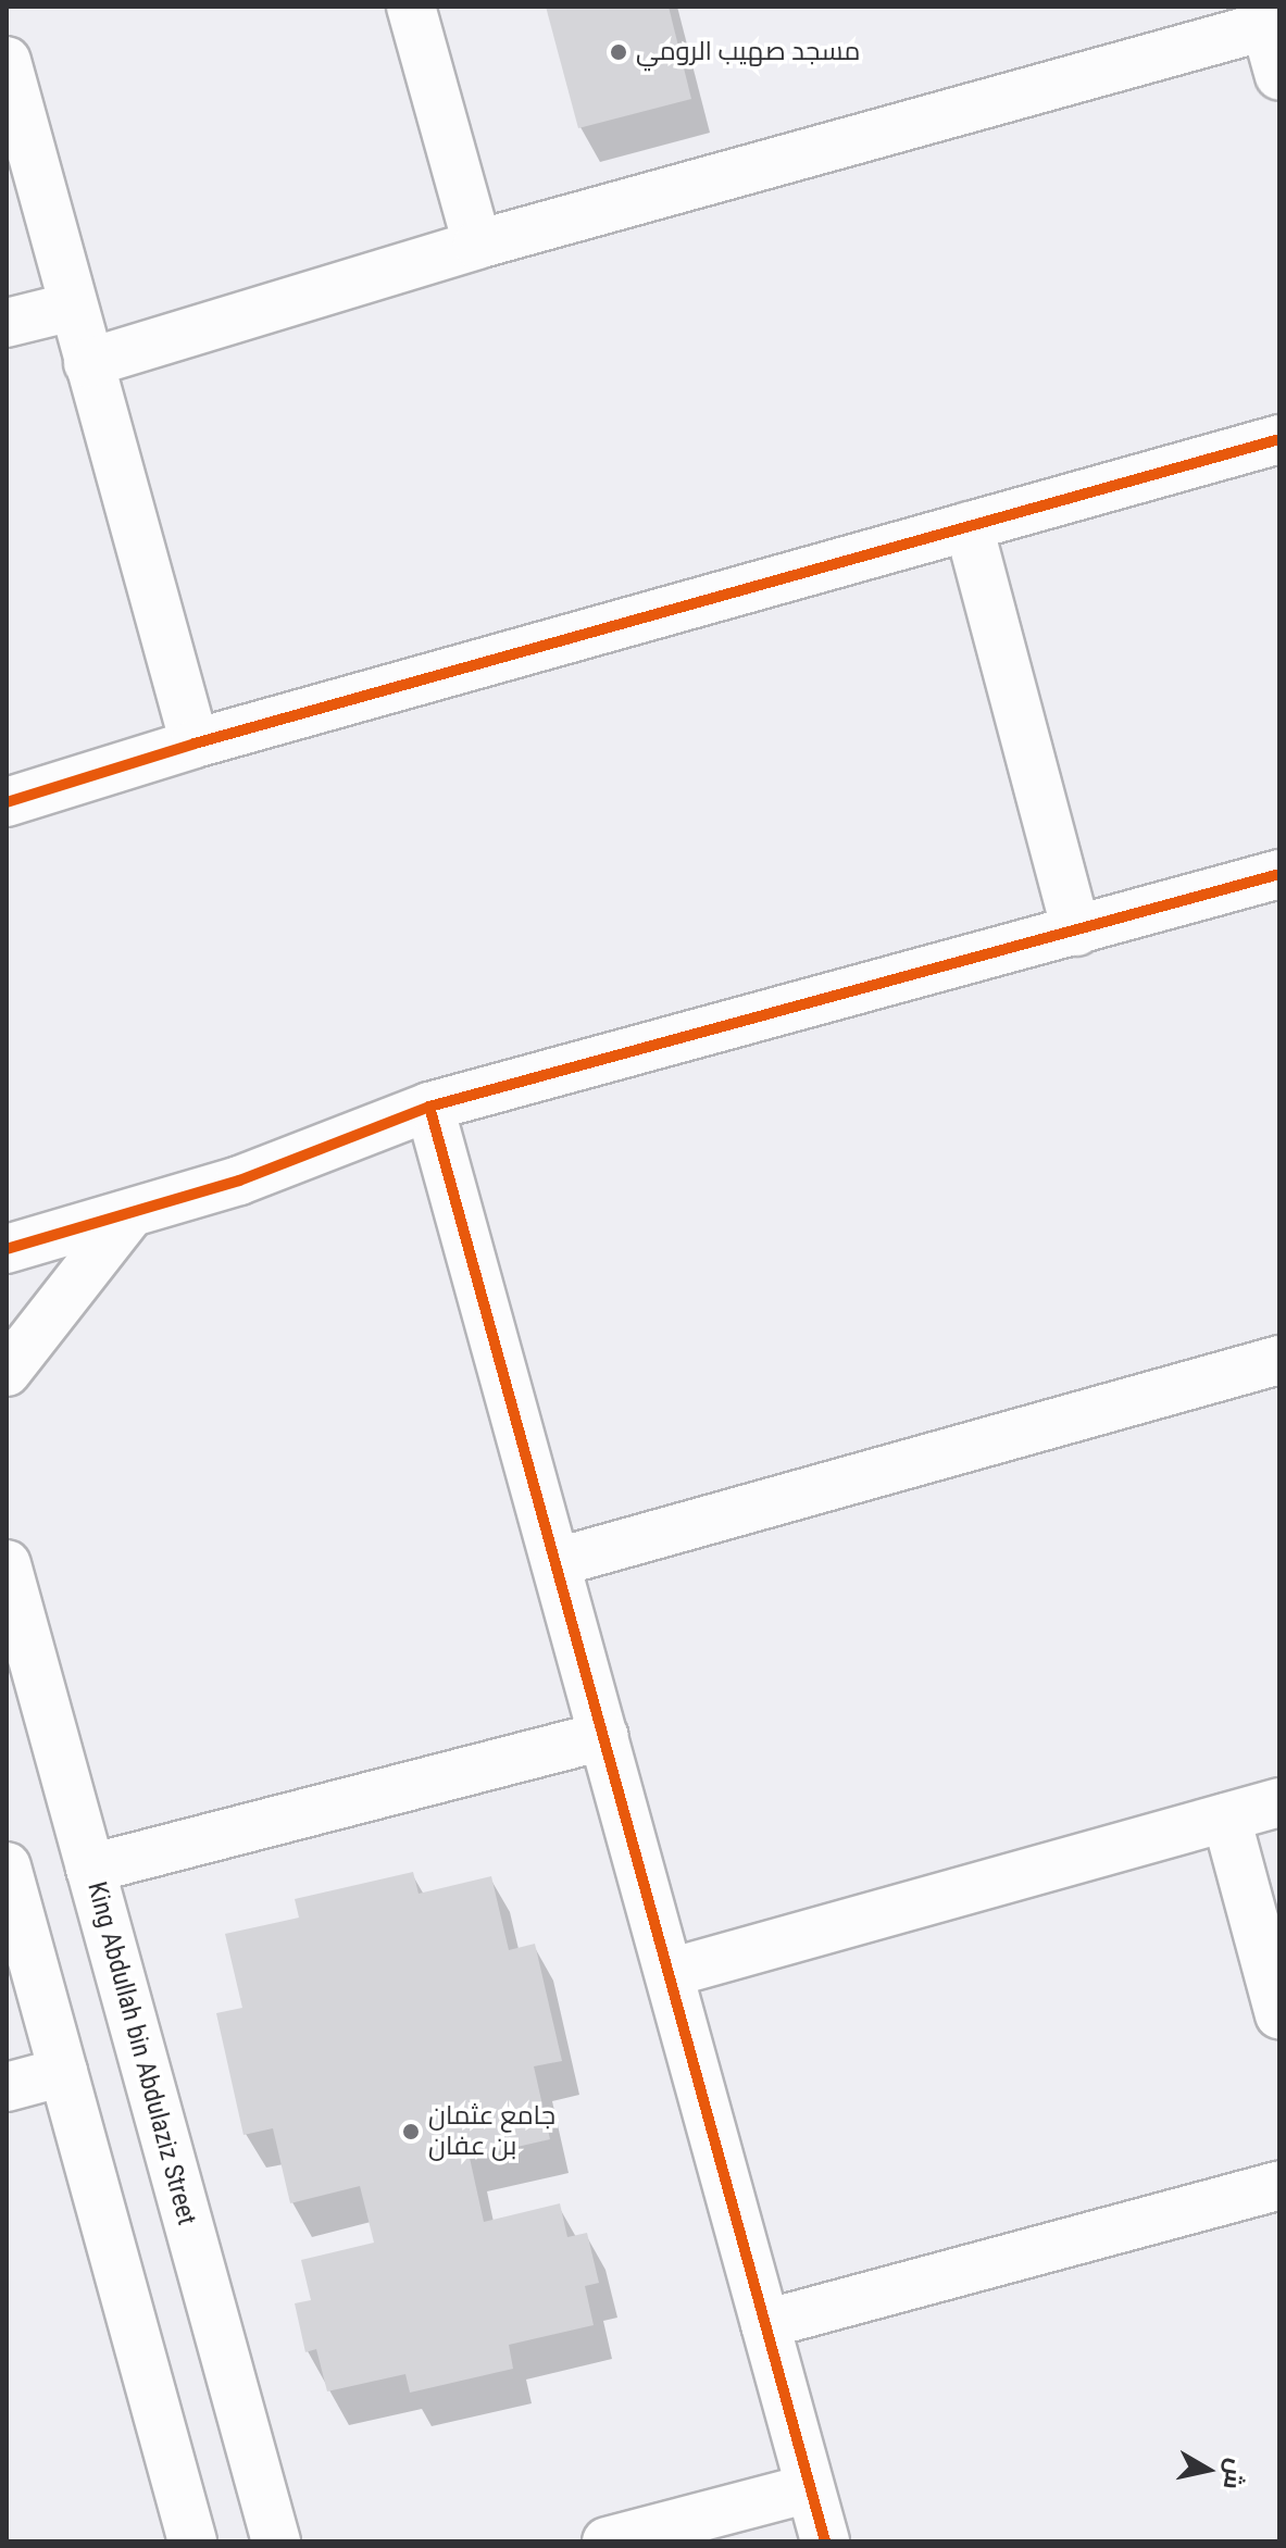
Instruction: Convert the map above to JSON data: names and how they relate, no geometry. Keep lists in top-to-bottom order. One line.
{"streets":{"street":["King Abdullah bin Abdulaziz Street"]},"places":["مسجد صهيب الرومي","جامع عثمان بن عفان"],"north":"right"}
